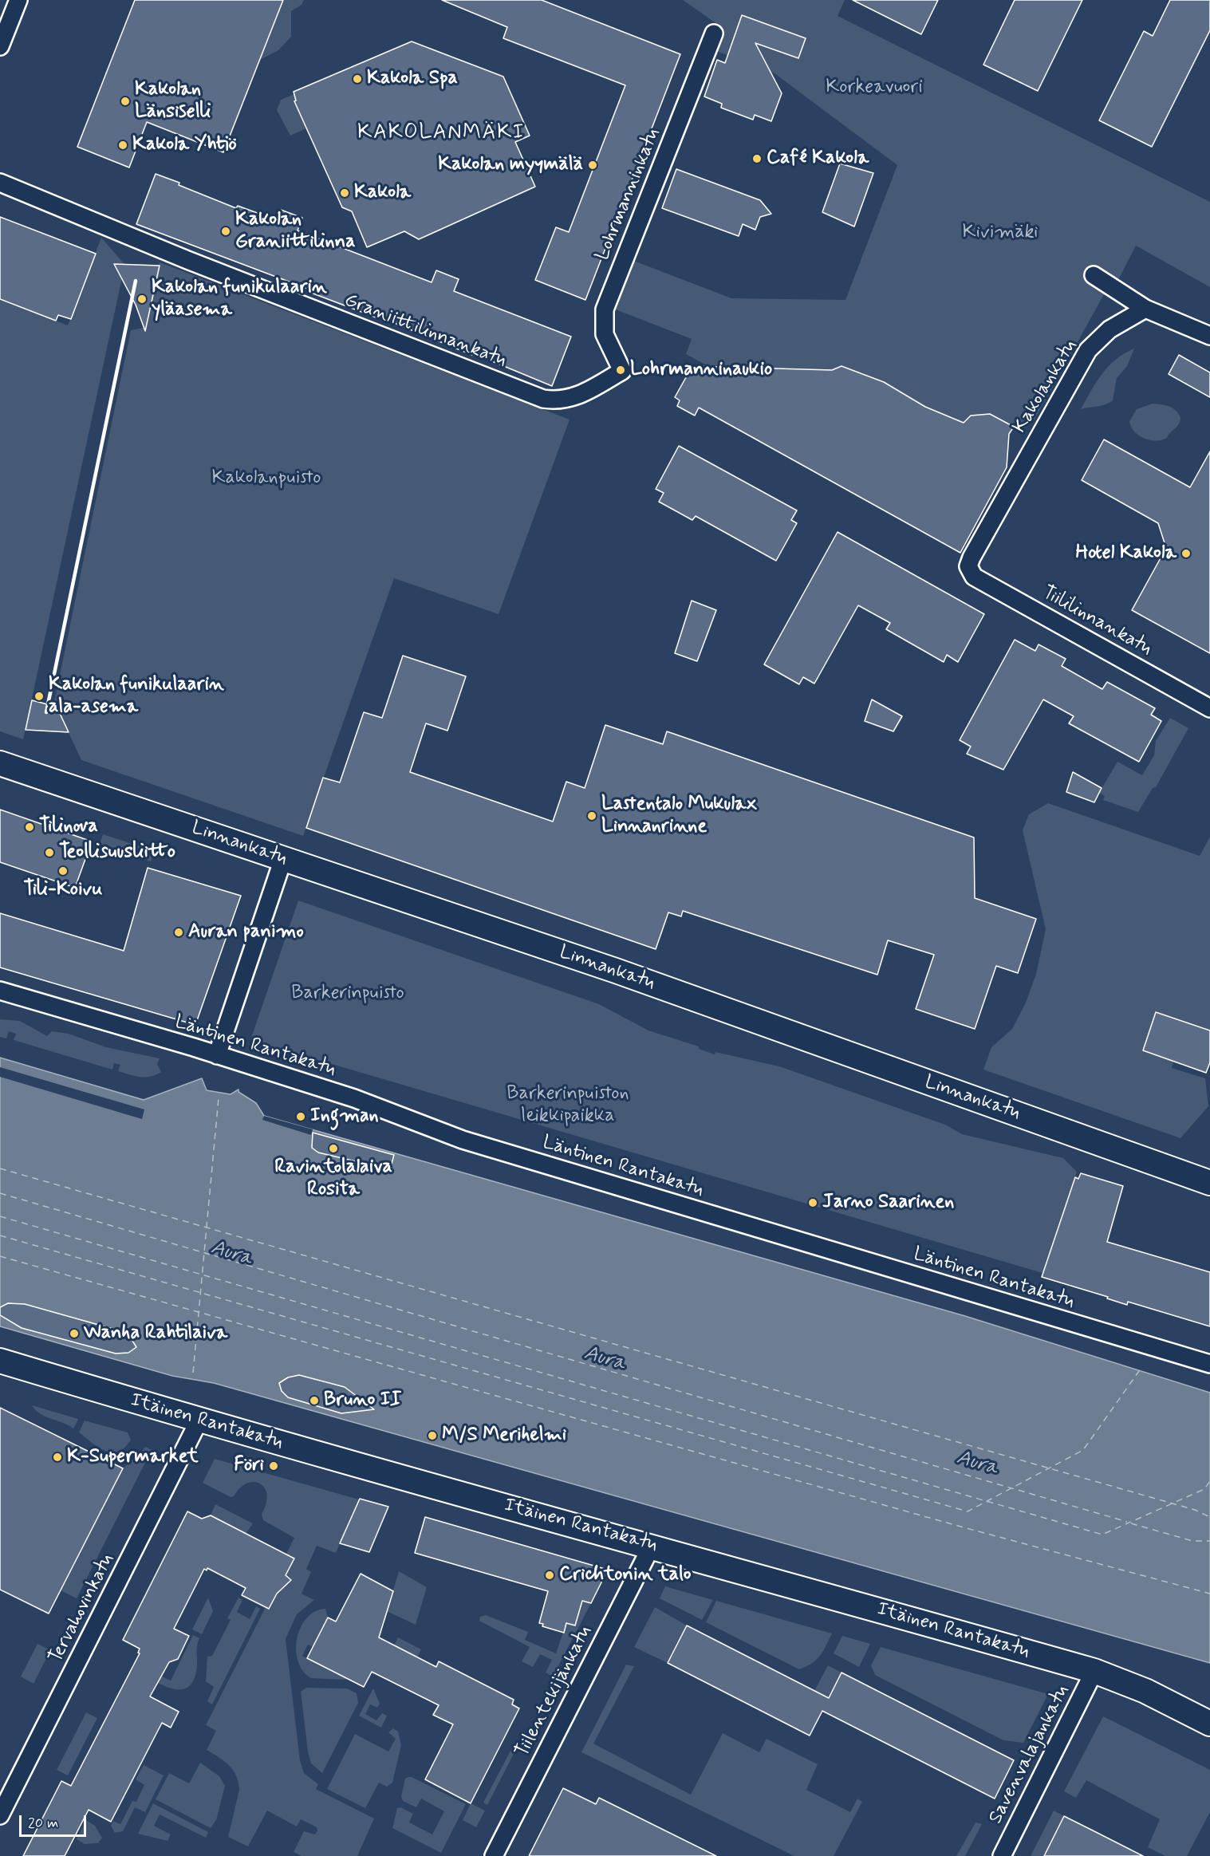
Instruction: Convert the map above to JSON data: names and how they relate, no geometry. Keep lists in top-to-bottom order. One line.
{"streets":{"street":["Lohrmanninkatu","Graniittilinnankatu","Kakolankatu","Tiililinnankatu","Linnankatu","Läntinen Rantakatu","Itäinen Rantakatu","Tervahovinkatu","Tiilentekijänkatu","Savenvalajankatu"]},"crossings":[["Lohrmanninkatu","Graniittilinnankatu"],["Kakolankatu","Tiililinnankatu"],["Itäinen Rantakatu","Tervahovinkatu"],["Itäinen Rantakatu","Tiilentekijänkatu"],["Itäinen Rantakatu","Savenvalajankatu"]],"districts":["KAKOLANMÄKI"],"water":["Aura"],"parks":["Korkeavuori","Kivimäki","Kakolanpuisto","Barkerinpuisto","Barkerinpuiston leikkipaikka"],"places":["Kakola Spa","Kakolan Länsiselli","Kakola Yhtiö","Café Kakola","Kakolan myymälä","Kakola","Kakolan Graniittilinna","Kakolan funikulaarin yläasema","Lohrmanninaukio","Hotel Kakola","Kakolan funikulaarin ala-asema","Lastentalo Mukulax Linnanrinne","Tilinova","Teollisuusliitto","Tili-Koivu","Auran panimo","Ingman","Ravintolalaiva Rosita","Jarno Saarinen","Wanha Rahtilaiva","Bruno II","M/S Merihelmi","K-Supermarket","Föri","Crichtonin talo"],"scale_bar":"20 m"}
